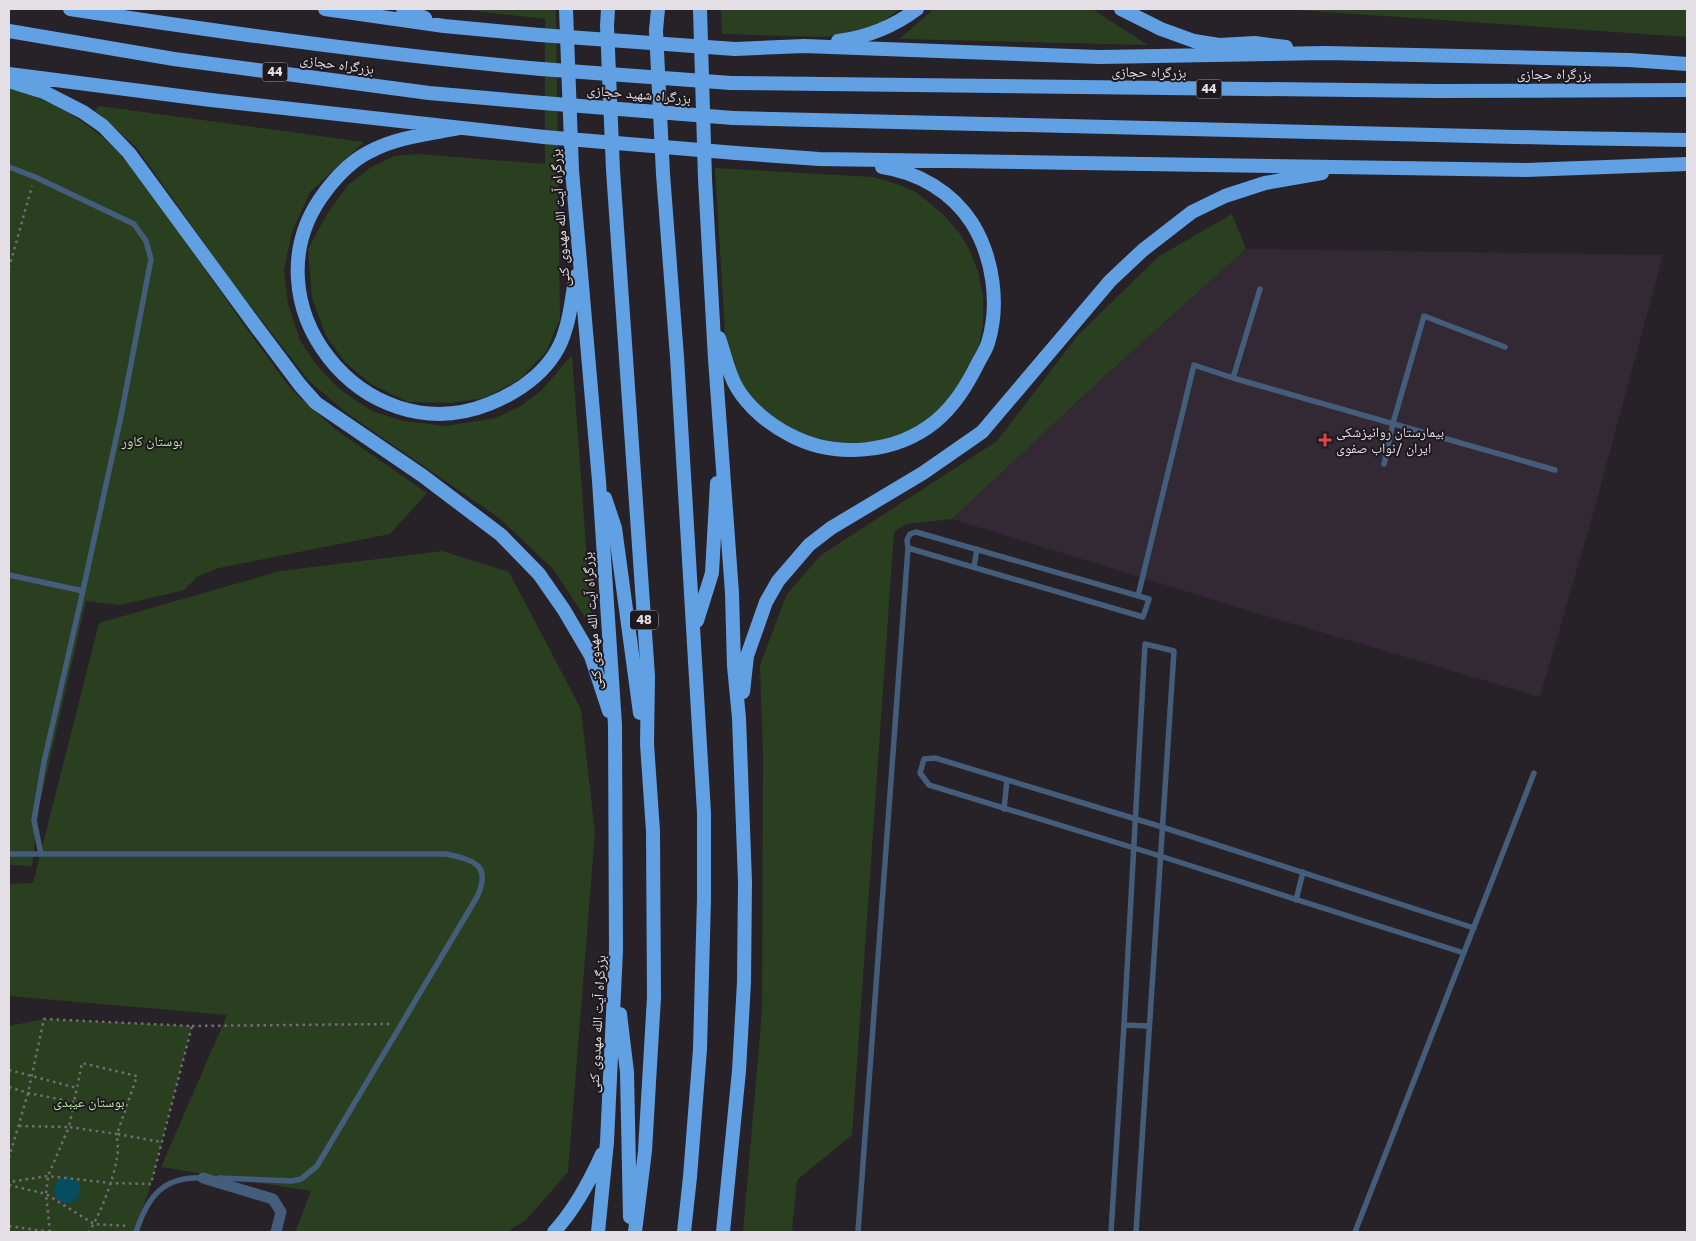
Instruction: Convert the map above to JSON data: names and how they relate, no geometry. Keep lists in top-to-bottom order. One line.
{"streets":{"highway":["بزرگراه حجازی","44","بزرگراه شهید حجازی","بزرگراه آیت الله مهدوی کنی","48"]},"crossings":[["بزرگراه حجازی","بزرگراه شهید حجازی"]],"parks":["بوستان کاور","بوستان عیبدی"],"places":{"health":["بیمارستان روانپزشکی ایران /نواب صفوی"]}}
